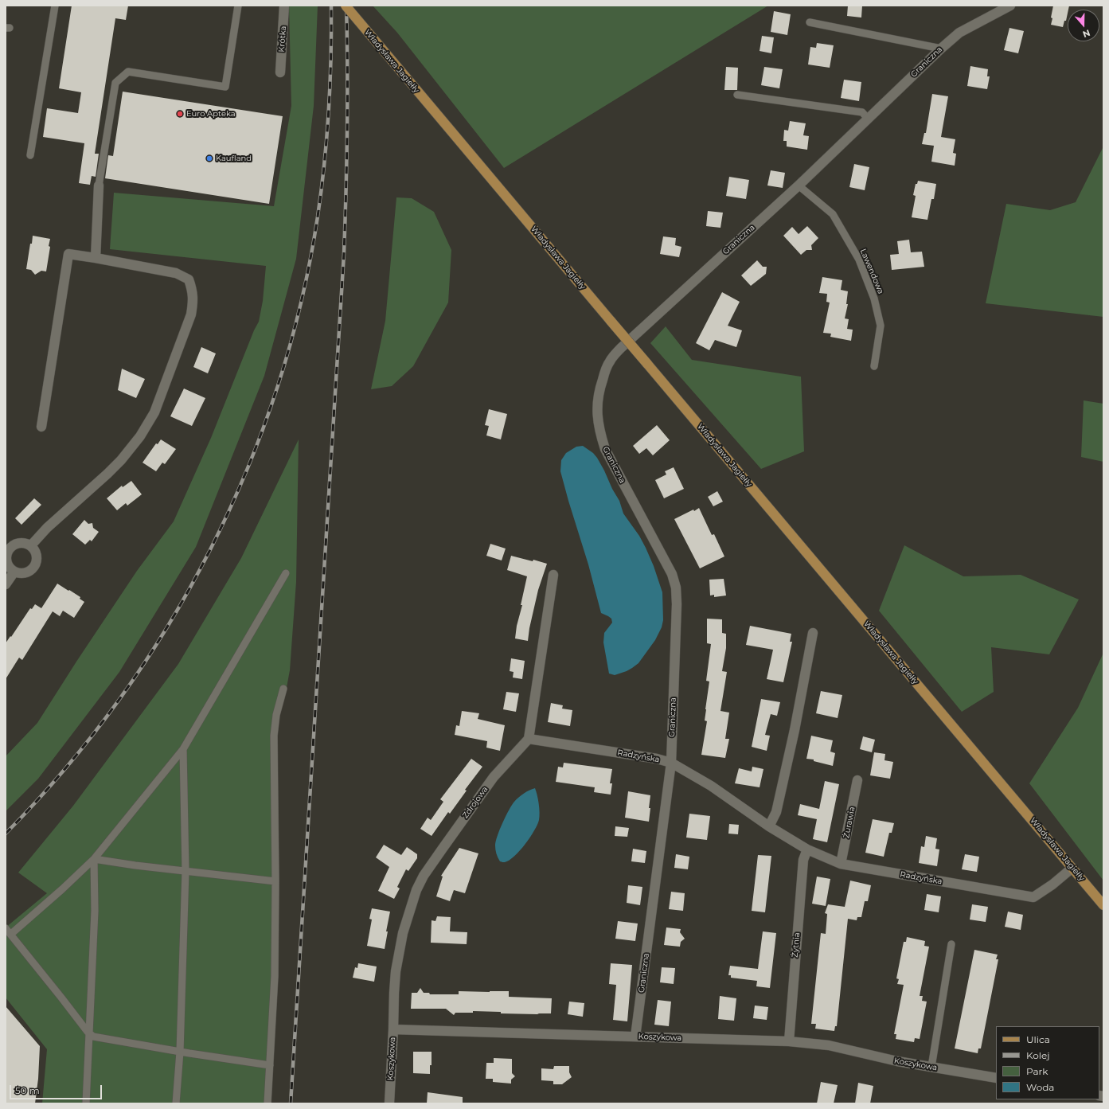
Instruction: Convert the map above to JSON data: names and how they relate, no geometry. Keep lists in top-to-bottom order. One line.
{"streets":{"main road":["Władysława Jagiełły"],"street":["Krótka","Graniczna","Radzyńska","Zdrojowa","Żurawia","Żytnia","Koszykowa"],"lane":["Lawendowa"]},"crossings":[["Władysława Jagiełły","Radzyńska"],["Graniczna","Lawendowa"],["Graniczna","Radzyńska"],["Graniczna","Koszykowa"],["Radzyńska","Zdrojowa"],["Radzyńska","Żurawia"],["Radzyńska","Żytnia"],["Zdrojowa","Koszykowa"],["Żytnia","Koszykowa"]],"places":["Euro Apteka","Kaufland"],"legend":["Ulica","Kolej","Park","Woda"],"scale_bar":"50 m","north":"bottom"}
